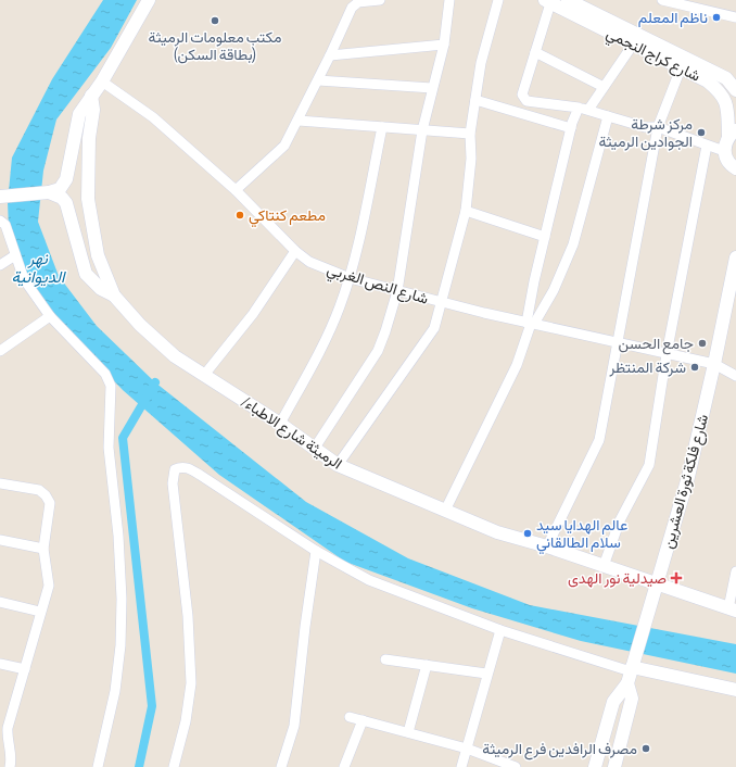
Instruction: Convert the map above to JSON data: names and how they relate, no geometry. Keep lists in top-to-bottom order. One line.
{"streets":{"street":["شارع كراج النجمي","شارع النص الغربي","/الرميثة شارع الاطباء","شارع فلكة ثورة العشرين"]},"crossings":[["شارع النص الغربي","شارع فلكة ثورة العشرين"],["/الرميثة شارع الاطباء","شارع فلكة ثورة العشرين"]],"water":["نهر الديوانية"],"places":{"other":["ناظم المعلم","مكتب معلومات الرميثة (بطاقة السكن)","مركز شرطة الجوادين الرميثة","مطعم كنتاكي","جامع الحسن","شركة المنتظر","عالم الهدايا سيد سلام الطالقاني","مصرف الرافدين فرع الرميثة"],"health":["صيدلية نور الهدى"]}}
